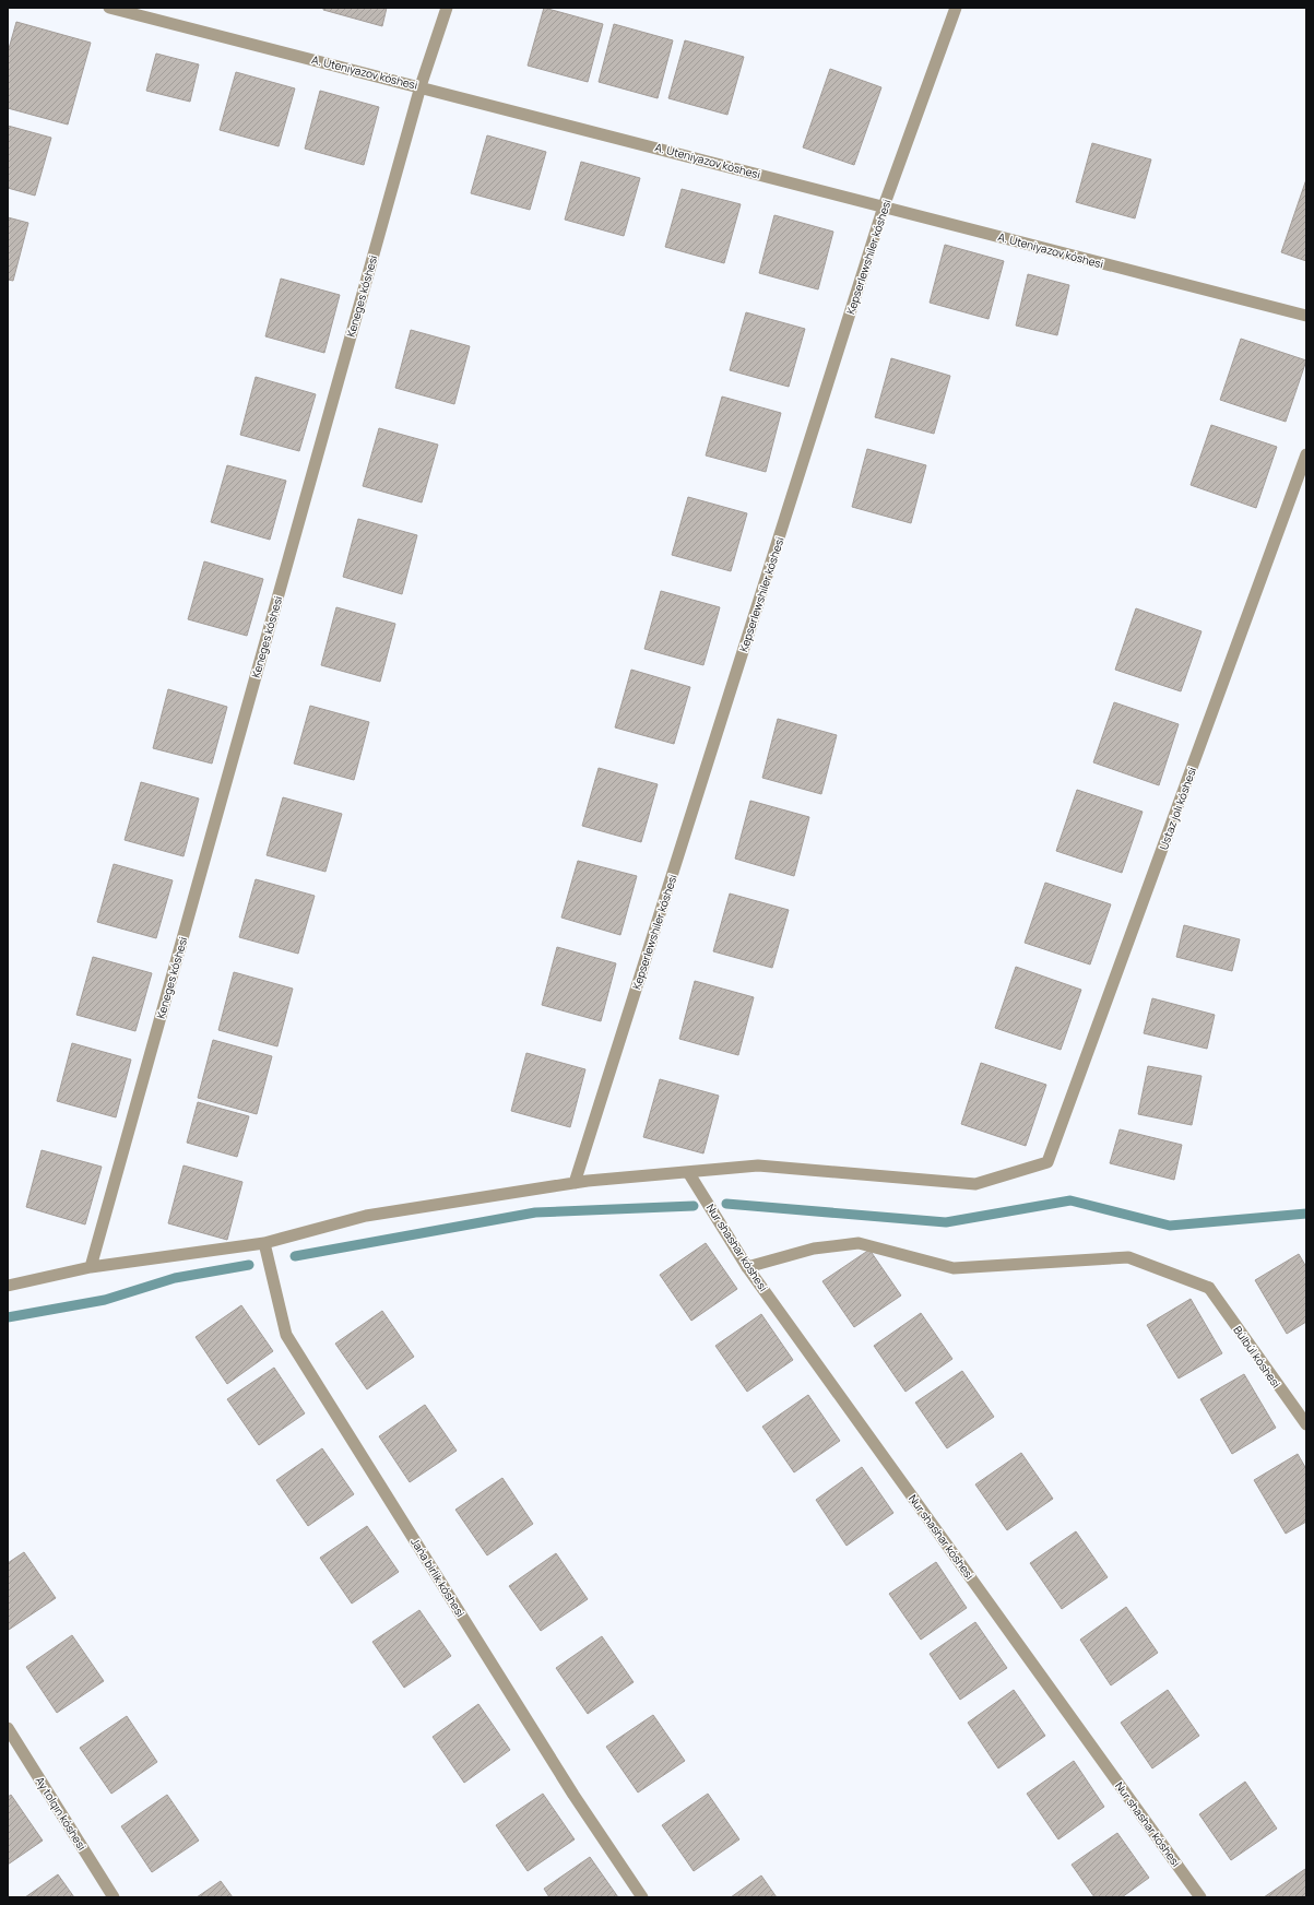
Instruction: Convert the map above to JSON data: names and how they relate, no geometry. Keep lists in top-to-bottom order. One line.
{"streets":{"street":["A. Uteniyazov kóshesi","Kepserlewshiler kóshesi","Keneges kóshesi","Ustaz jolı kóshesi","Nur shashar kóshesi","Búlbúl kóshesi","Jańa birlik kóshesi","Ay tolqın kóshesi"]},"crossings":[["A. Uteniyazov kóshesi","Kepserlewshiler kóshesi"],["A. Uteniyazov kóshesi","Keneges kóshesi"],["Ustaz jolı kóshesi","Nur shashar kóshesi"],["Nur shashar kóshesi","Búlbúl kóshesi"]]}
